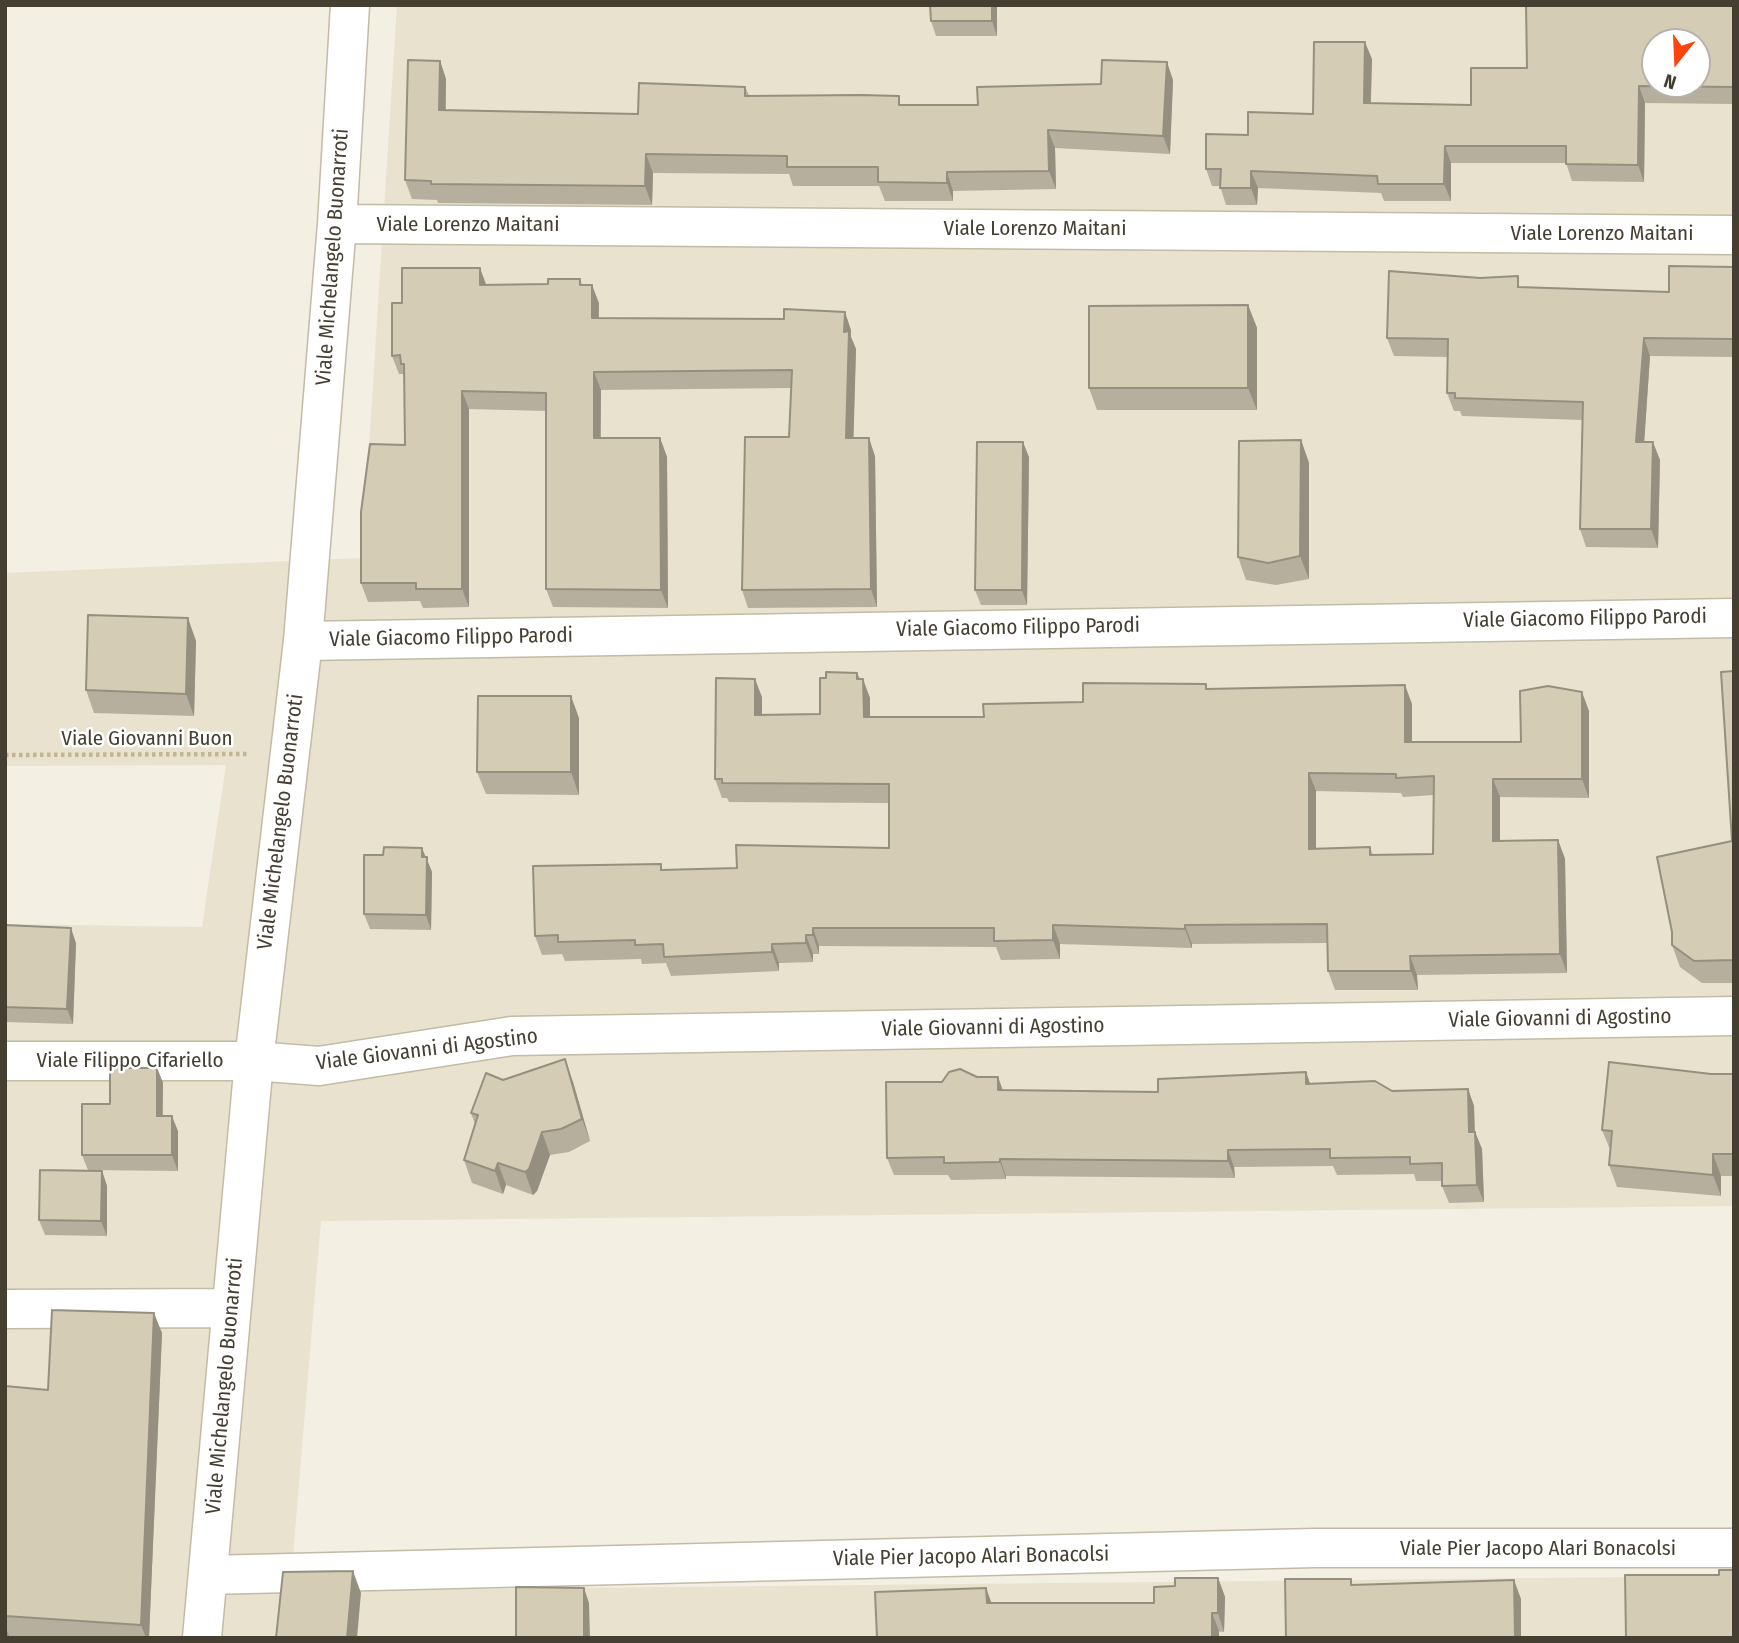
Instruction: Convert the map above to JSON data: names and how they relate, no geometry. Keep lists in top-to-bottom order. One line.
{"streets":{"street":["Viale Lorenzo Maitani","Viale Michelangelo Buonarroti","Viale Giacomo Filippo Parodi","Viale Giovanni di Agostino","Viale Filippo Cifariello","Viale Pier Jacopo Alari Bonacolsi"],"path":["Viale Giovanni Buon"]},"crossings":[["Viale Lorenzo Maitani","Viale Michelangelo Buonarroti"],["Viale Michelangelo Buonarroti","Viale Giacomo Filippo Parodi"],["Viale Michelangelo Buonarroti","Viale Giovanni Buon"],["Viale Michelangelo Buonarroti","Viale Giovanni di Agostino"],["Viale Michelangelo Buonarroti","Viale Filippo Cifariello"],["Viale Michelangelo Buonarroti","Viale Pier Jacopo Alari Bonacolsi"],["Viale Giovanni di Agostino","Viale Filippo Cifariello"]],"north":"bottom"}
